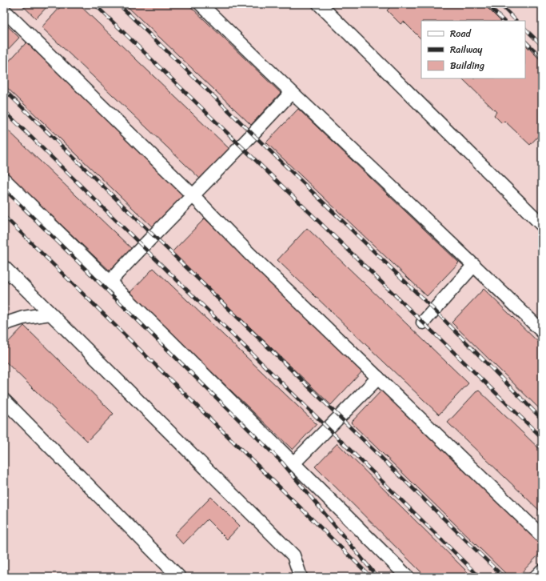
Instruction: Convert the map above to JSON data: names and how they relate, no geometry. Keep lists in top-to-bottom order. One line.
{"legend":["Road","Railway","Building"]}
